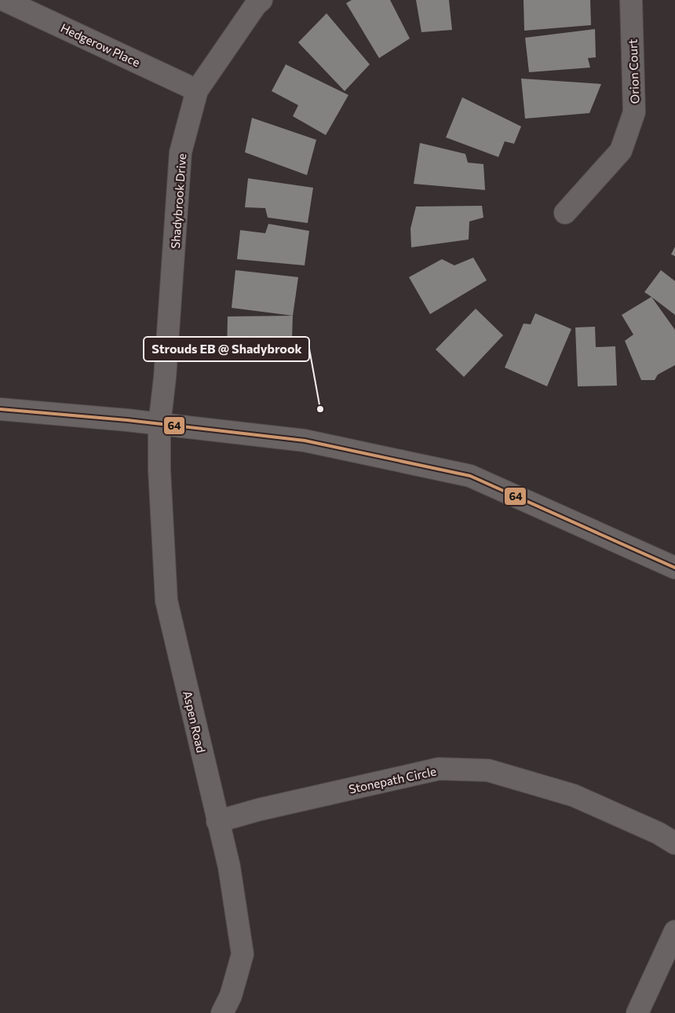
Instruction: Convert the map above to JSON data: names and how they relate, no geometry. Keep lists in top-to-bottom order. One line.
{"streets":{"street":["Hedgerow Place","Orion Court","Shadybrook Drive","Aspen Road","Stonepath Circle"]},"crossings":[["Hedgerow Place","Shadybrook Drive"],["Shadybrook Drive","Aspen Road"],["Aspen Road","Stonepath Circle"]],"places":["Strouds EB @ Shadybrook"],"lines":["transit line 64"]}
